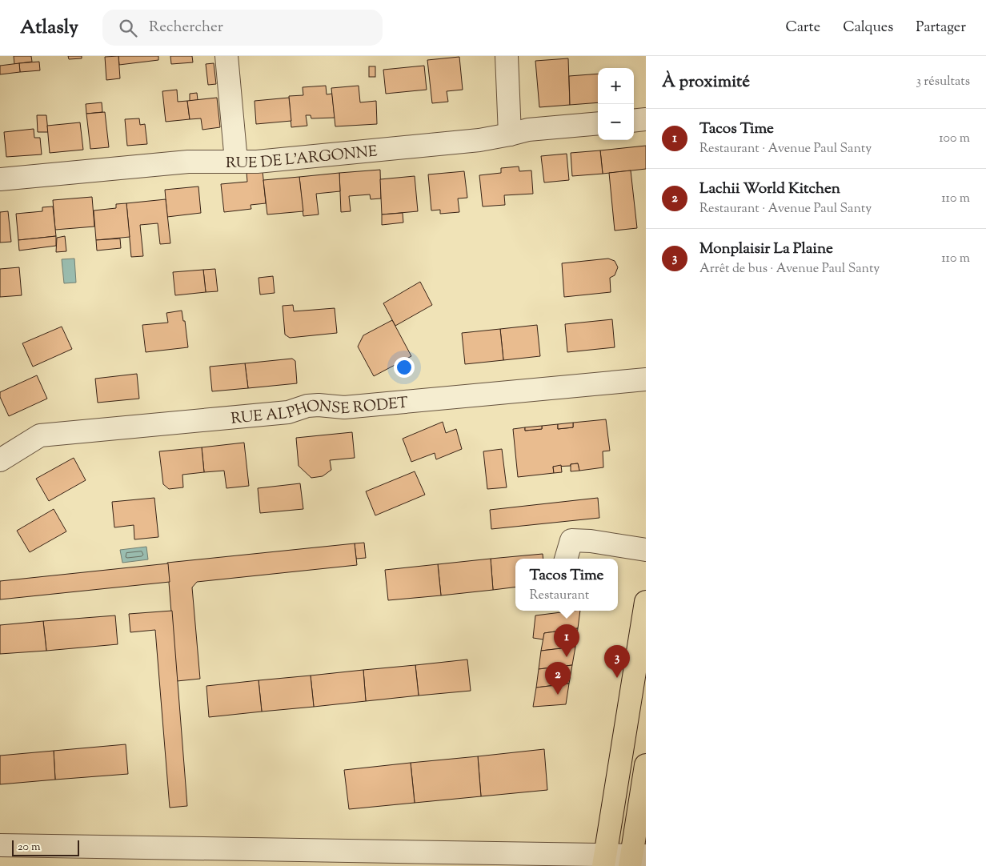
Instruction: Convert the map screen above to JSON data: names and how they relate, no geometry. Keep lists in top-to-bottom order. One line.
{"streets":{"street":["RUE DE L'ARGONNE","RUE ALPHONSE RODET"]},"scale_bar":"20 m","page":{"header":"Atlasly","search":"Rechercher","nav":["Carte","Calques","Partager"],"heading":["À proximité","3 résultats"],"map_buttons":["+","−"],"list":[{"mark":"1","name":"Tacos Time","note":"Restaurant · Avenue Paul Santy","value":"100 m"},{"mark":"2","name":"Lachii World Kitchen","note":"Restaurant · Avenue Paul Santy","value":"110 m"},{"mark":"3","name":"Monplaisir La Plaine","note":"Arrêt de bus · Avenue Paul Santy","value":"110 m"}],"popup":["Tacos Time","Restaurant"],"pins":["1","3","2"],"scale":"20 m"}}
